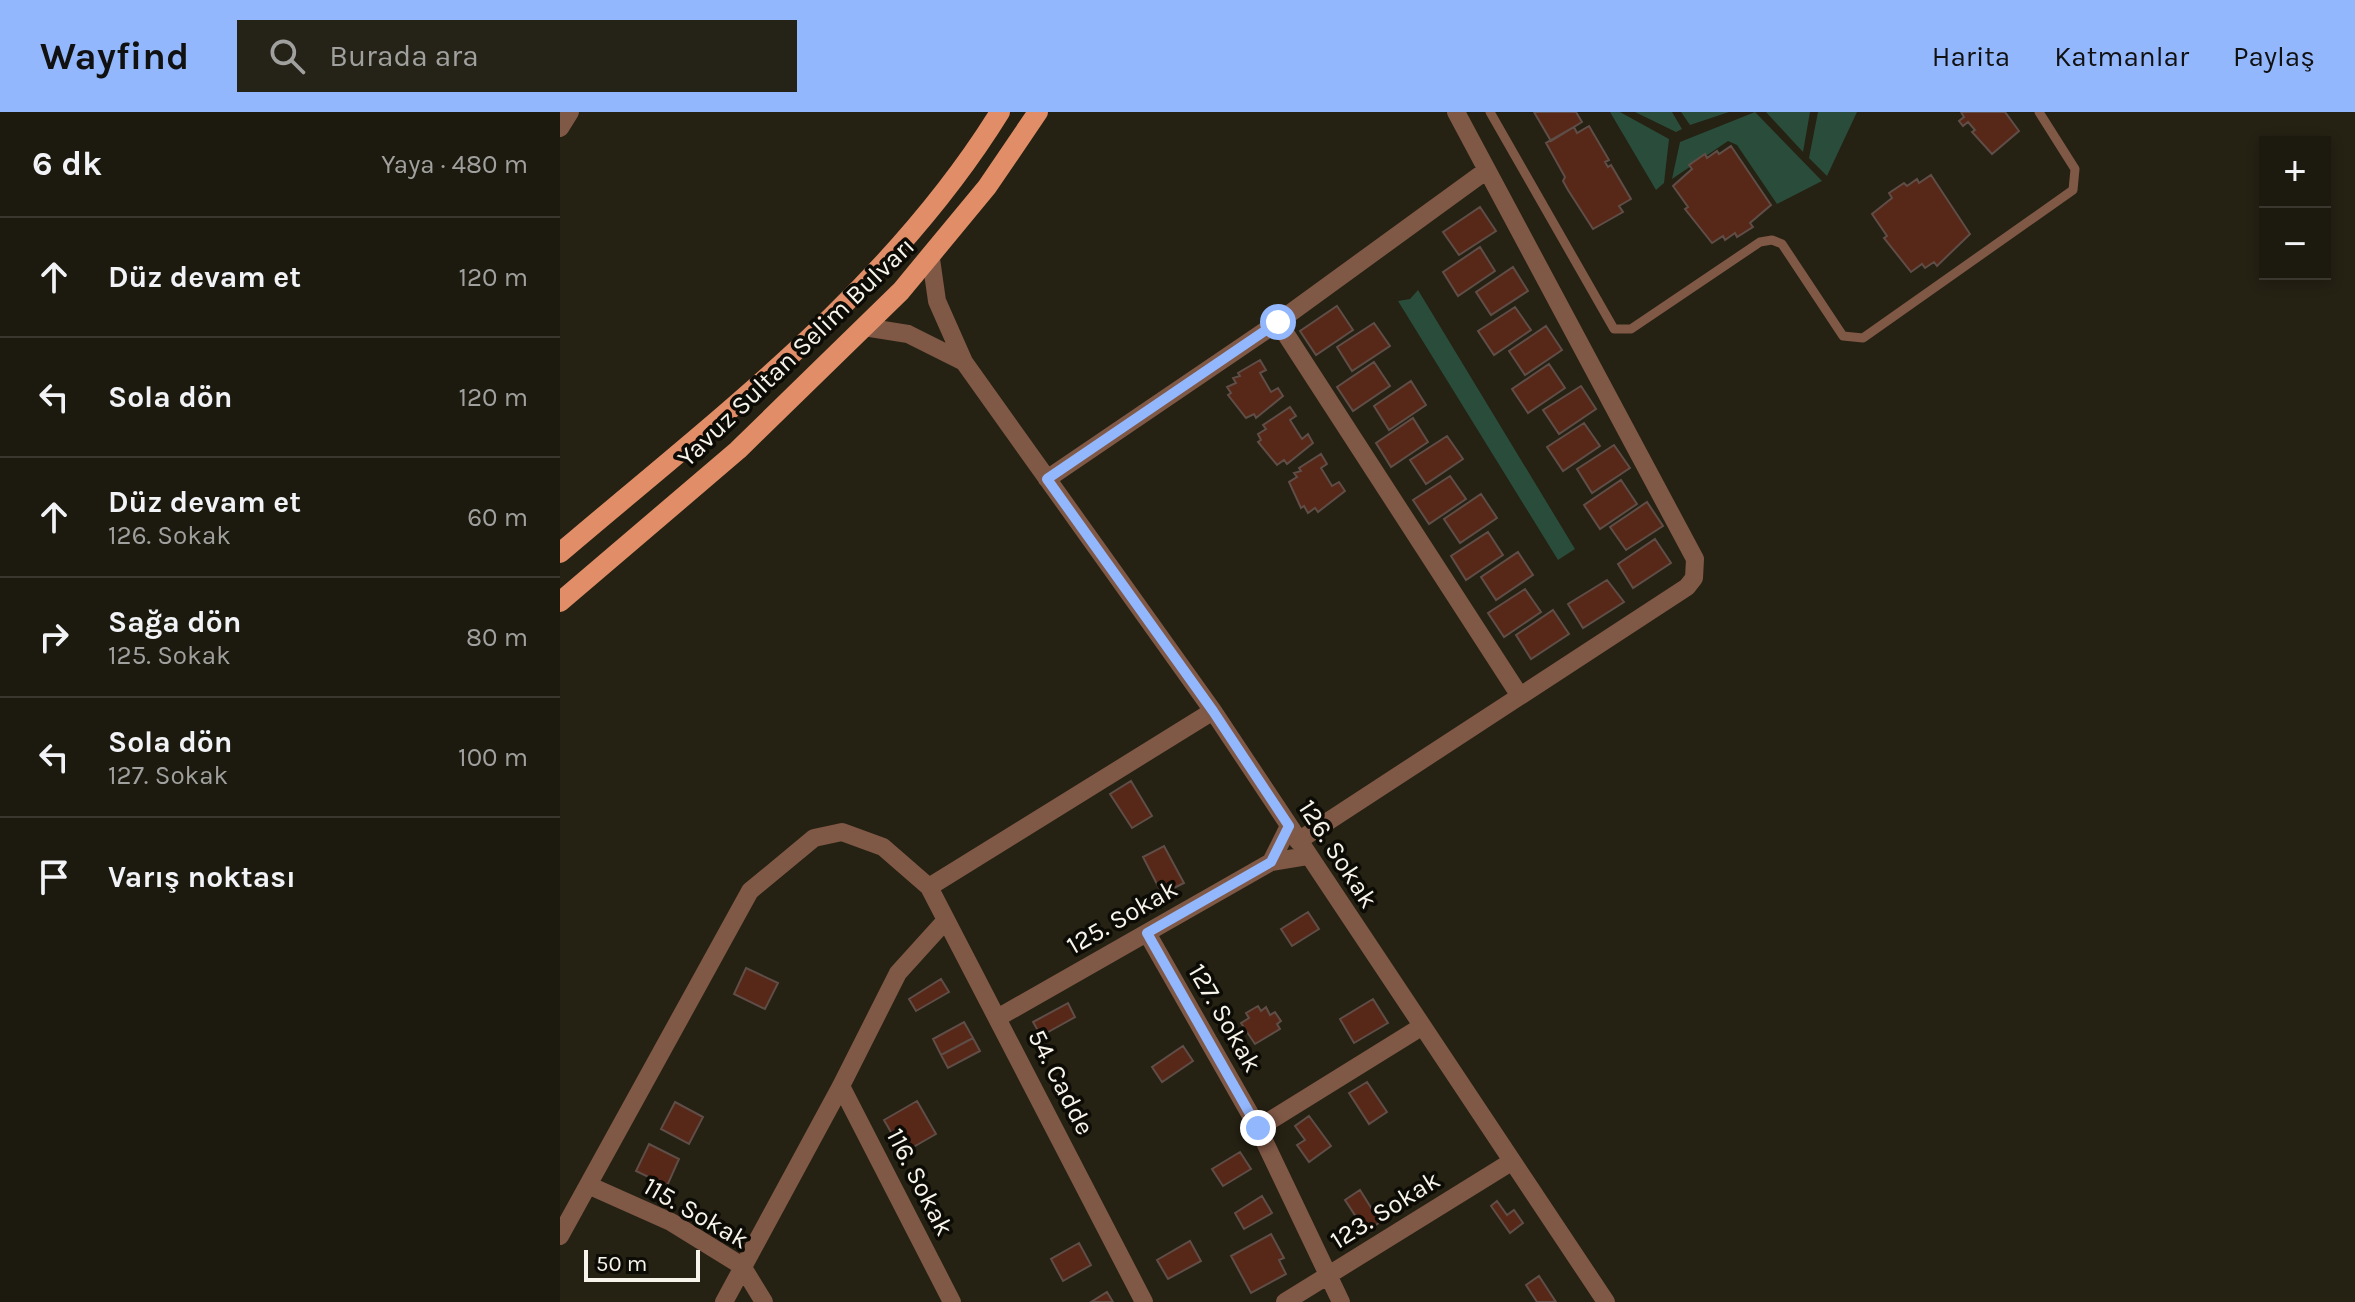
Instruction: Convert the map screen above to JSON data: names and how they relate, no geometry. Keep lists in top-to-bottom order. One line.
{"streets":{"main road":["Yavuz Sultan Selim Bulvarı"],"street":["126. Sokak","125. Sokak","127. Sokak","54. Cadde","116. Sokak","123. Sokak","115. Sokak"]},"crossings":[["Yavuz Sultan Selim Bulvarı","126. Sokak"],["126. Sokak","125. Sokak"],["126. Sokak","123. Sokak"],["125. Sokak","127. Sokak"],["125. Sokak","54. Cadde"],["127. Sokak","123. Sokak"]],"scale_bar":"50 m","page":{"header":"Wayfind","search":"Burada ara","nav":["Harita","Katmanlar","Paylaş"],"heading":["6 dk","Yaya · 480 m"],"map_buttons":["+","−"],"list":[["Düz devam et","120 m"],["Sola dön","120 m"],["Düz devam et","126. Sokak","60 m"],["Sağa dön","125. Sokak","80 m"],["Sola dön","127. Sokak","100 m"],"Varış noktası"],"scale":"50 m"}}
